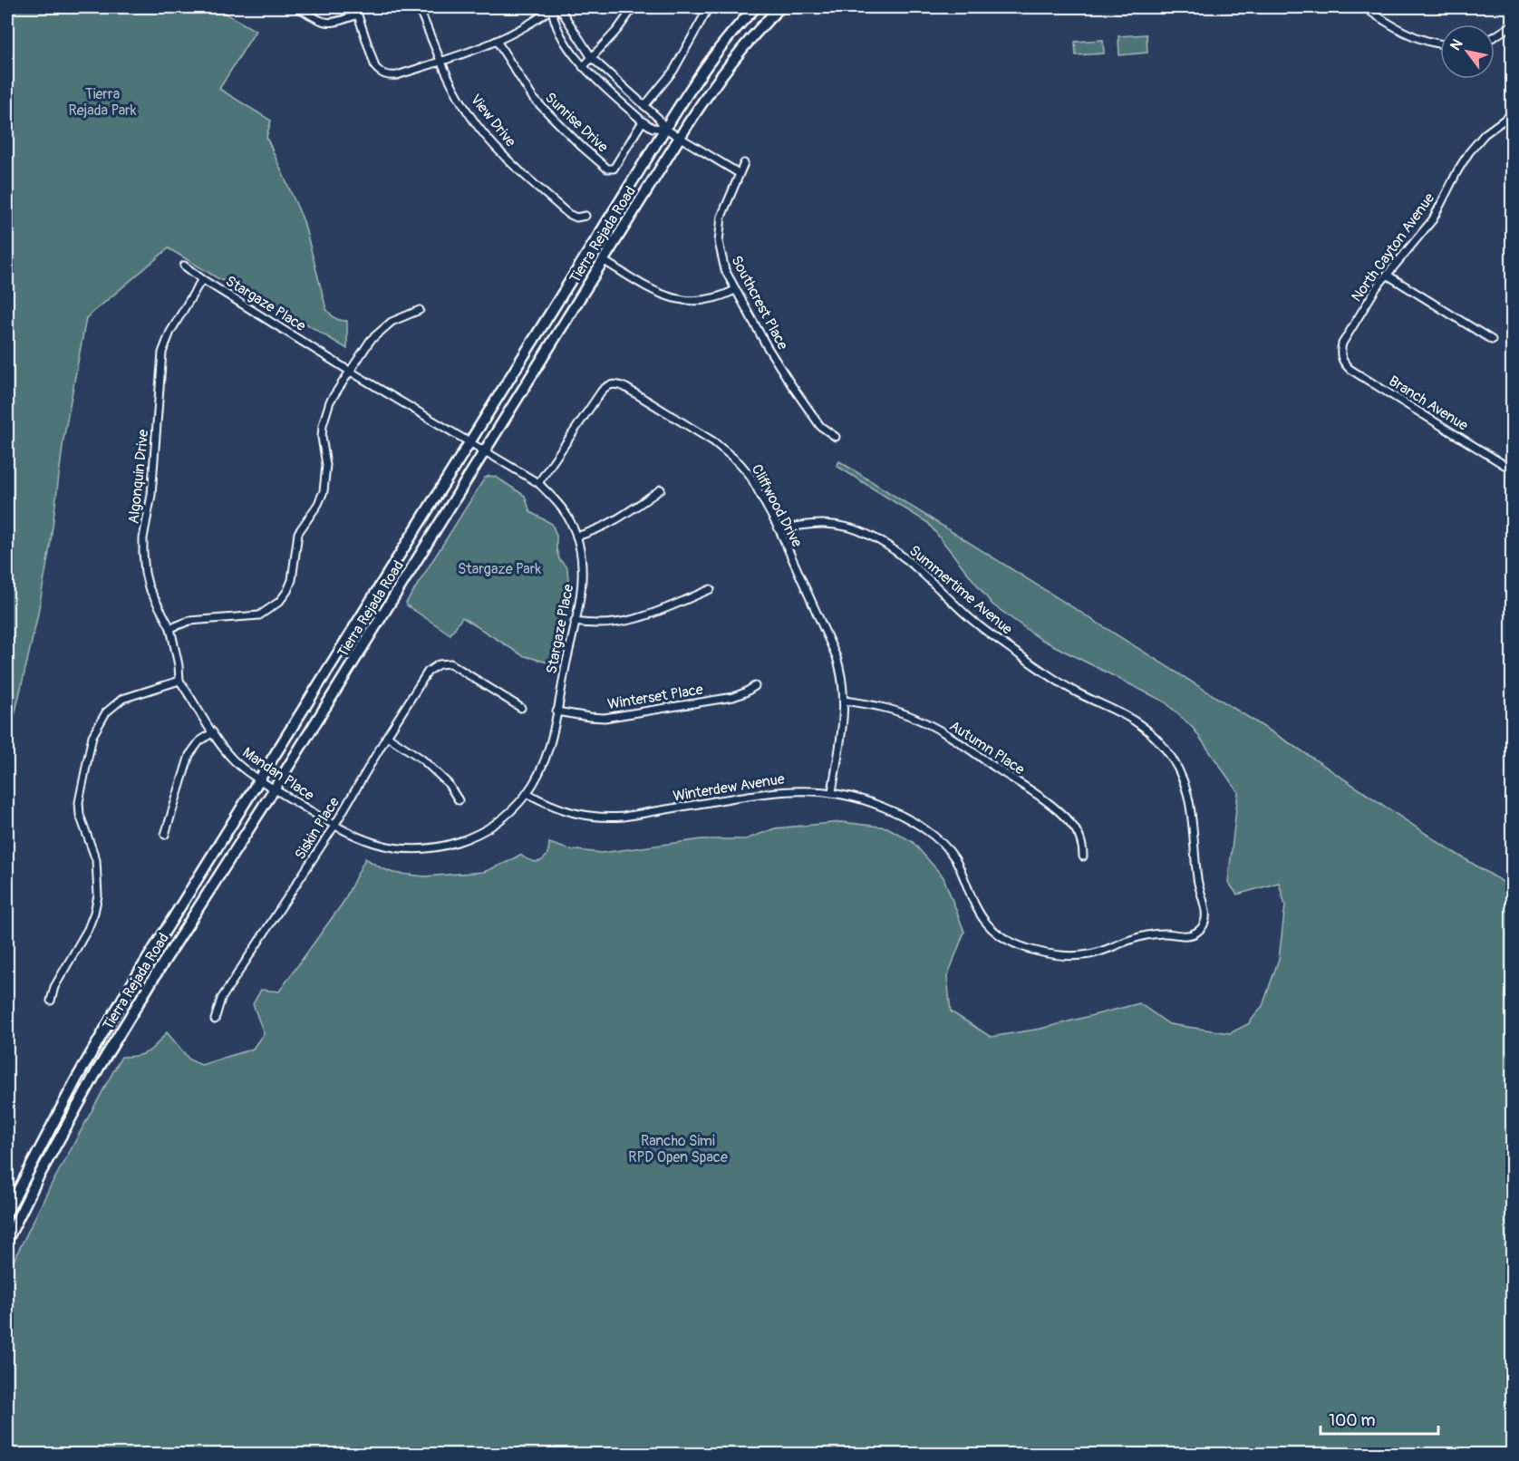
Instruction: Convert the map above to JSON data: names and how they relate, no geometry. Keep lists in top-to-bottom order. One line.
{"streets":{"main road":["Tierra Rejada Road"],"street":["View Drive","Sunrise Drive","North Cayton Avenue","Southcrest Place","Stargaze Place","Branch Avenue","Algonquin Drive","Cliffwood Drive","Summertime Avenue","Winterset Place","Autumn Place","Mandan Place","Winterdew Avenue","Siskin Place"]},"crossings":[["Tierra Rejada Road","Stargaze Place"],["Tierra Rejada Road","Mandan Place"],["North Cayton Avenue","Branch Avenue"],["Stargaze Place","Algonquin Drive"],["Stargaze Place","Cliffwood Drive"],["Stargaze Place","Winterset Place"],["Stargaze Place","Mandan Place"],["Stargaze Place","Winterdew Avenue"],["Stargaze Place","Siskin Place"],["Algonquin Drive","Mandan Place"],["Cliffwood Drive","Summertime Avenue"],["Cliffwood Drive","Autumn Place"],["Cliffwood Drive","Winterdew Avenue"],["Summertime Avenue","Winterdew Avenue"],["Mandan Place","Siskin Place"]],"parks":["Tierra Rejada Park","Stargaze Park","Rancho Simi RPD Open Space"],"scale_bar":"100 m","north":"top left"}
